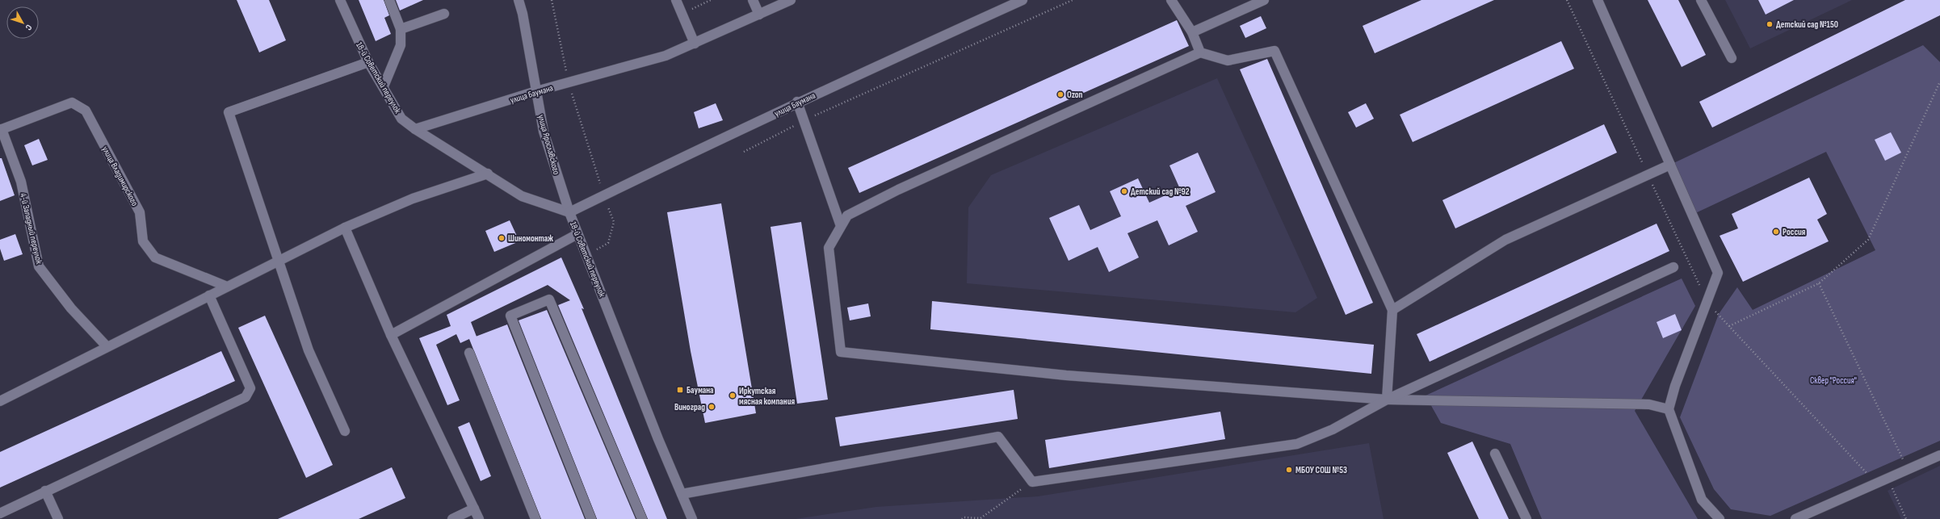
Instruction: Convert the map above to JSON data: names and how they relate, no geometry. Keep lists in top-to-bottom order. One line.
{"streets":{"street":["18-й Советский переулок","улица Баумана","улица Ярославского","улица Владимирского","4-й Западный переулок"]},"crossings":[["18-й Советский переулок","улица Баумана"],["18-й Советский переулок","улица Ярославского"],["улица Баумана","улица Ярославского"],["улица Владимирского","4-й Западный переулок"]],"parks":["Сквер \"Россия\""],"places":{"other":["Детский сад №150","Ozon","Детский сад №92","Россия","Шиномонтаж","Иркутская мясная компания","Виноград","МБОУ СОШ №53"],"transit":["Баумана"]},"north":"bottom right"}
